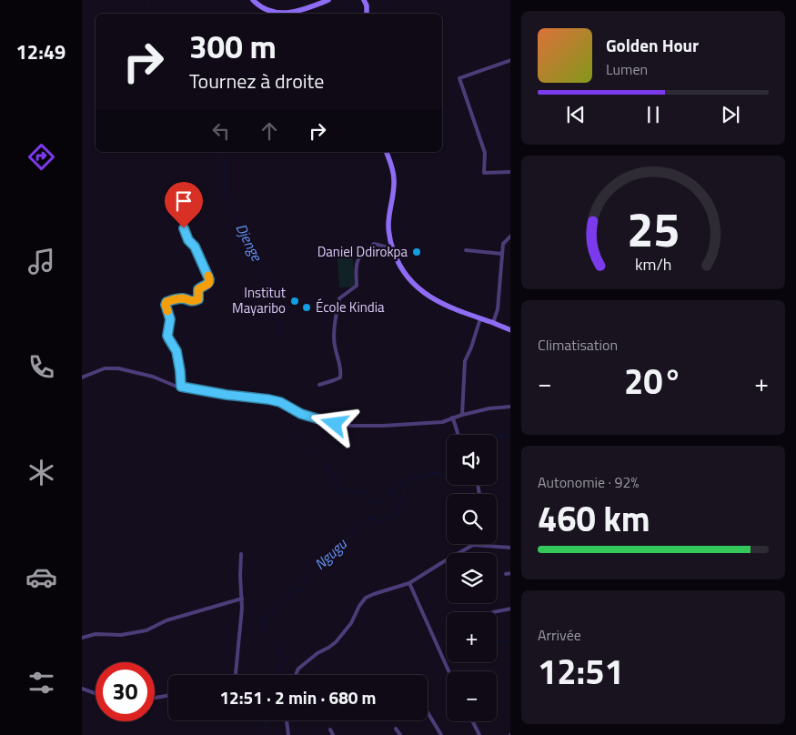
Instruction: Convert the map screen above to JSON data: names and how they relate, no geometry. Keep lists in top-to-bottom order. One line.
{"water":["Djenge","Ngugu"],"places":["Daniel Ddirokpa","Institut Mayaribo","École Kindia"],"page":{"tabs":"12:49","turn":["300 m","Tournez à droite"],"song":["Golden Hour","Lumen"],"tile":["Climatisation",["Autonomie · 92%","460 km"],["Arrivée","12:51"]],"heat":["−","20°","+"],"map_buttons":["+","−"],"limit":"30","trip":"12:51 · 2 min · 680 m","gauge":["25","km/h"]}}
